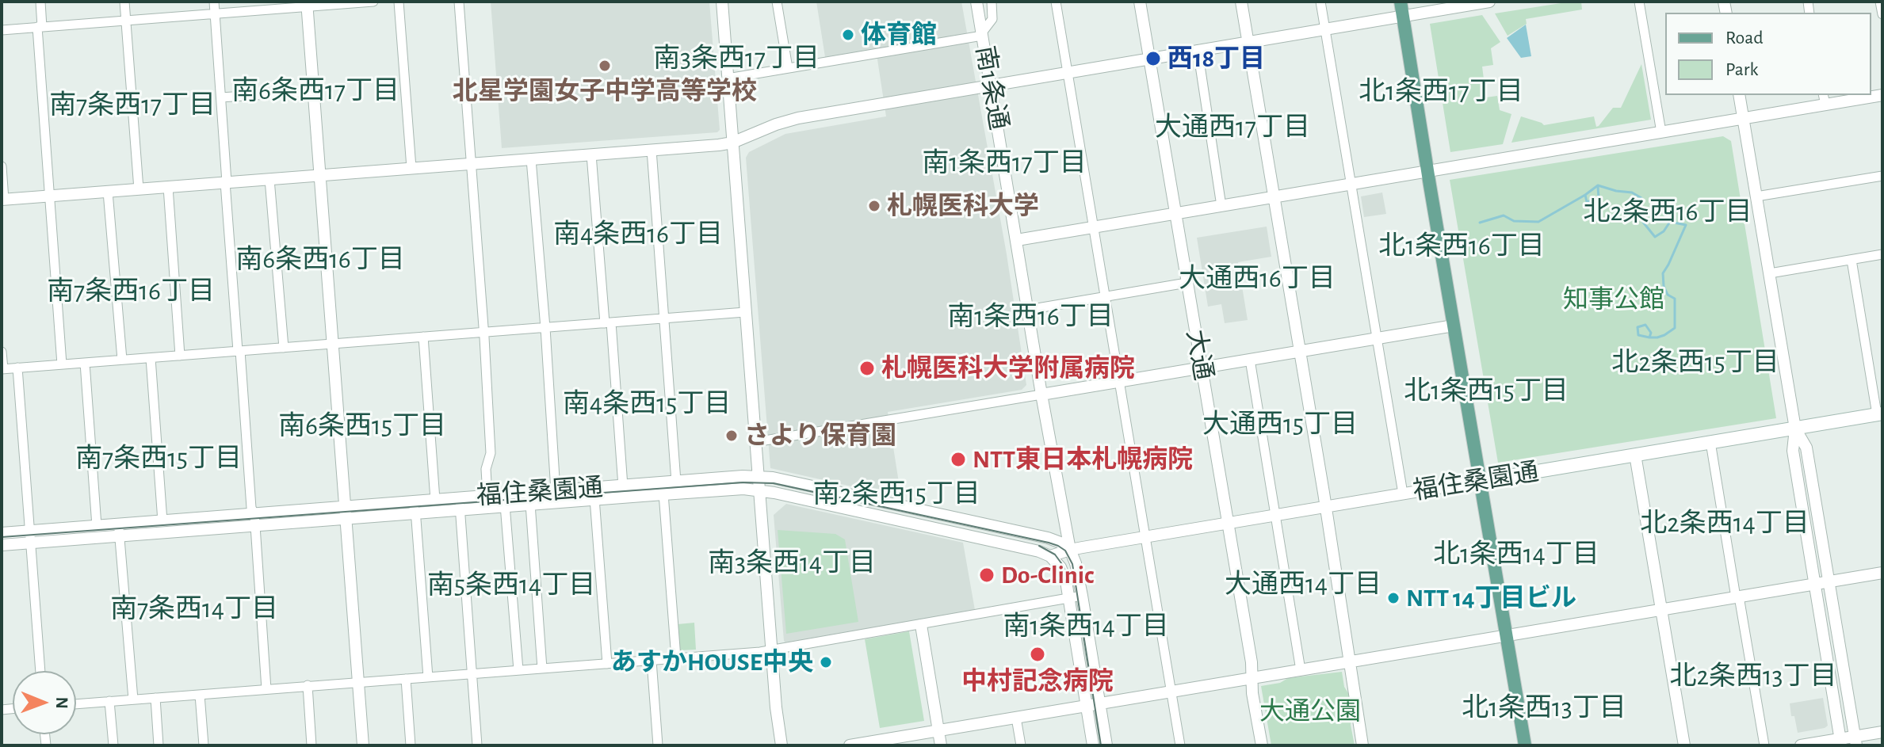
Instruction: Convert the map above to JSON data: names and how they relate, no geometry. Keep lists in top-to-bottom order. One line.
{"streets":{"main road":["福住桑園通"],"street":["南1条通","大通"]},"crossings":[["南1条通","福住桑園通"],["大通","福住桑園通"]],"districts":["南3条西17丁目","南6条西17丁目","北1条西17丁目","南7条西17丁目","大通西17丁目","南1条西17丁目","北2条西16丁目","南4条西16丁目","北1条西16丁目","南6条西16丁目","大通西16丁目","南7条西16丁目","南1条西16丁目","北2条西15丁目","北1条西15丁目","南4条西15丁目","大通西15丁目","南6条西15丁目","南7条西15丁目","南2条西15丁目","北2条西14丁目","北1条西14丁目","南3条西14丁目","大通西14丁目","南5条西14丁目","南7条西14丁目","南1条西14丁目","北2条西13丁目","北1条西13丁目"],"parks":["知事公館","大通公園"],"places":["体育館","西18丁目","北星学園女子中学高等学校","札幌医科大学","札幌医科大学附属病院","さより保育園","NTT東日本札幌病院","Do-Clinic","NTT 14丁目ビル","中村記念病院","あすかHOUSE中央"],"legend":["Road","Park"],"north":"right"}
